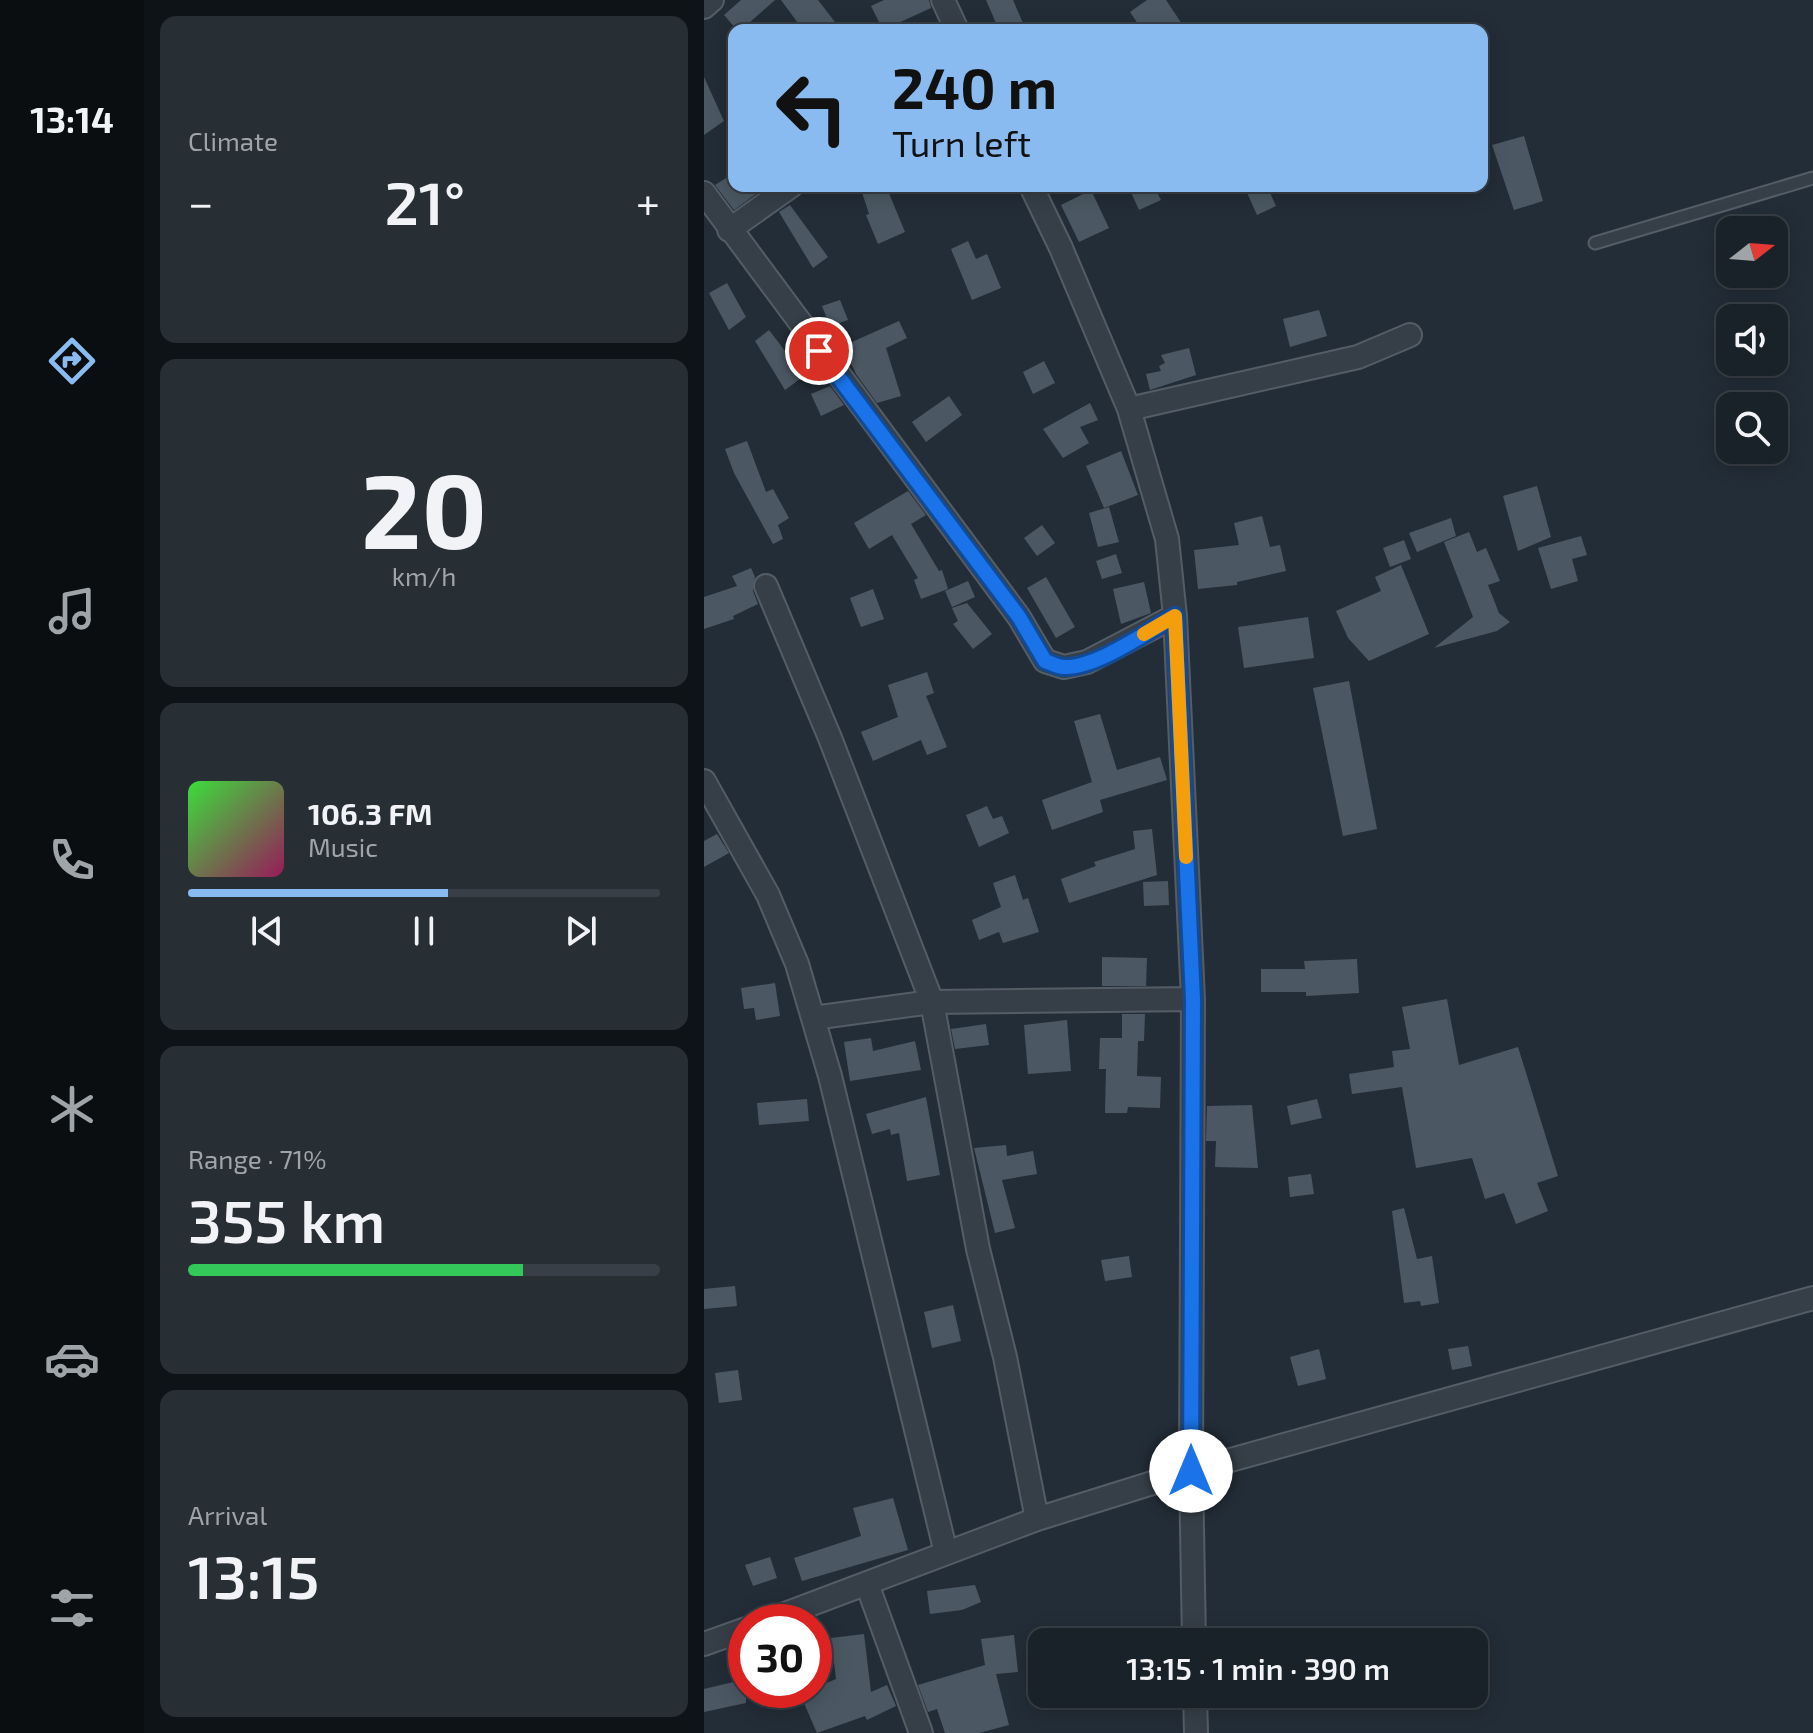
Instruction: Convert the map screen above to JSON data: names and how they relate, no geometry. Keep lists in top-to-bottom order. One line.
{"north":"right","page":{"tabs":"13:14","tile":["Climate",["20","km/h"],["Range · 71%","355 km"],["Arrival","13:15"]],"turn":["240 m","Turn left"],"heat":["−","21°","+"],"song":["106.3 FM","Music"],"limit":"30","trip":"13:15 · 1 min · 390 m"}}
